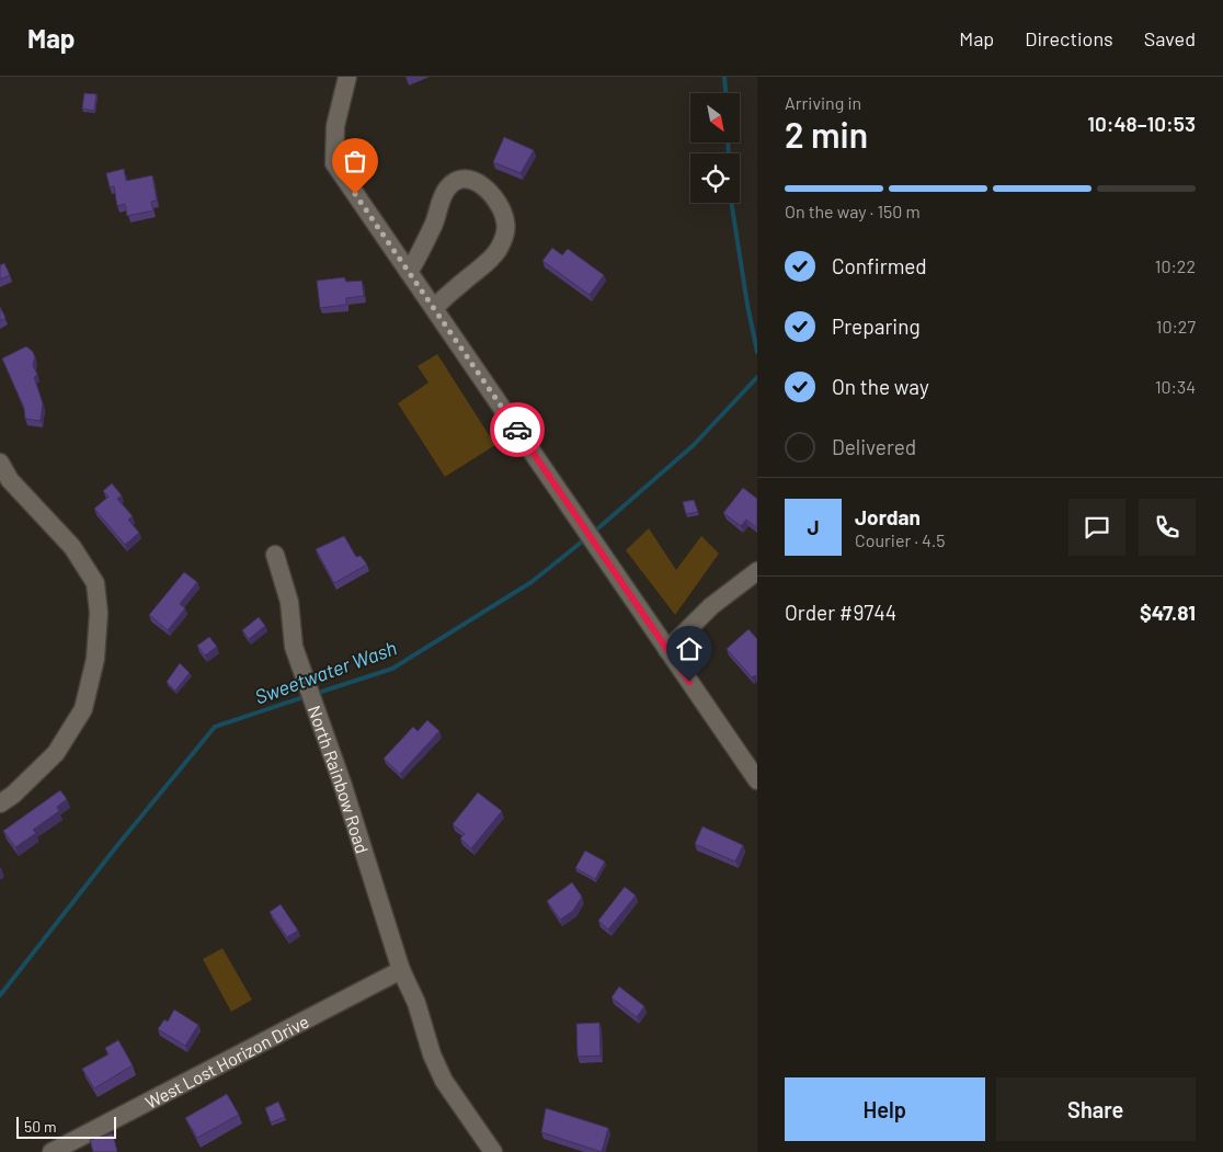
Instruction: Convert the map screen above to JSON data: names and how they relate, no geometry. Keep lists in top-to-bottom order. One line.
{"streets":{"street":["North Rainbow Road","West Lost Horizon Drive"]},"crossings":[["North Rainbow Road","West Lost Horizon Drive"]],"water":["Sweetwater Wash"],"scale_bar":"50 m","north":"bottom right","page":{"header":"Map","nav":["Map","Directions","Saved"],"heading":["2 min","Arriving in","10:48–10:53"],"panel":["Jordan","Courier · 4.5","Order #9744","$47.81"],"bar":"On the way · 150 m","list":[["Confirmed","10:22"],["Preparing","10:27"],["On the way","10:34"],"Delivered"],"round":"J","buttons":["Help","Share"],"scale":"50 m"}}
